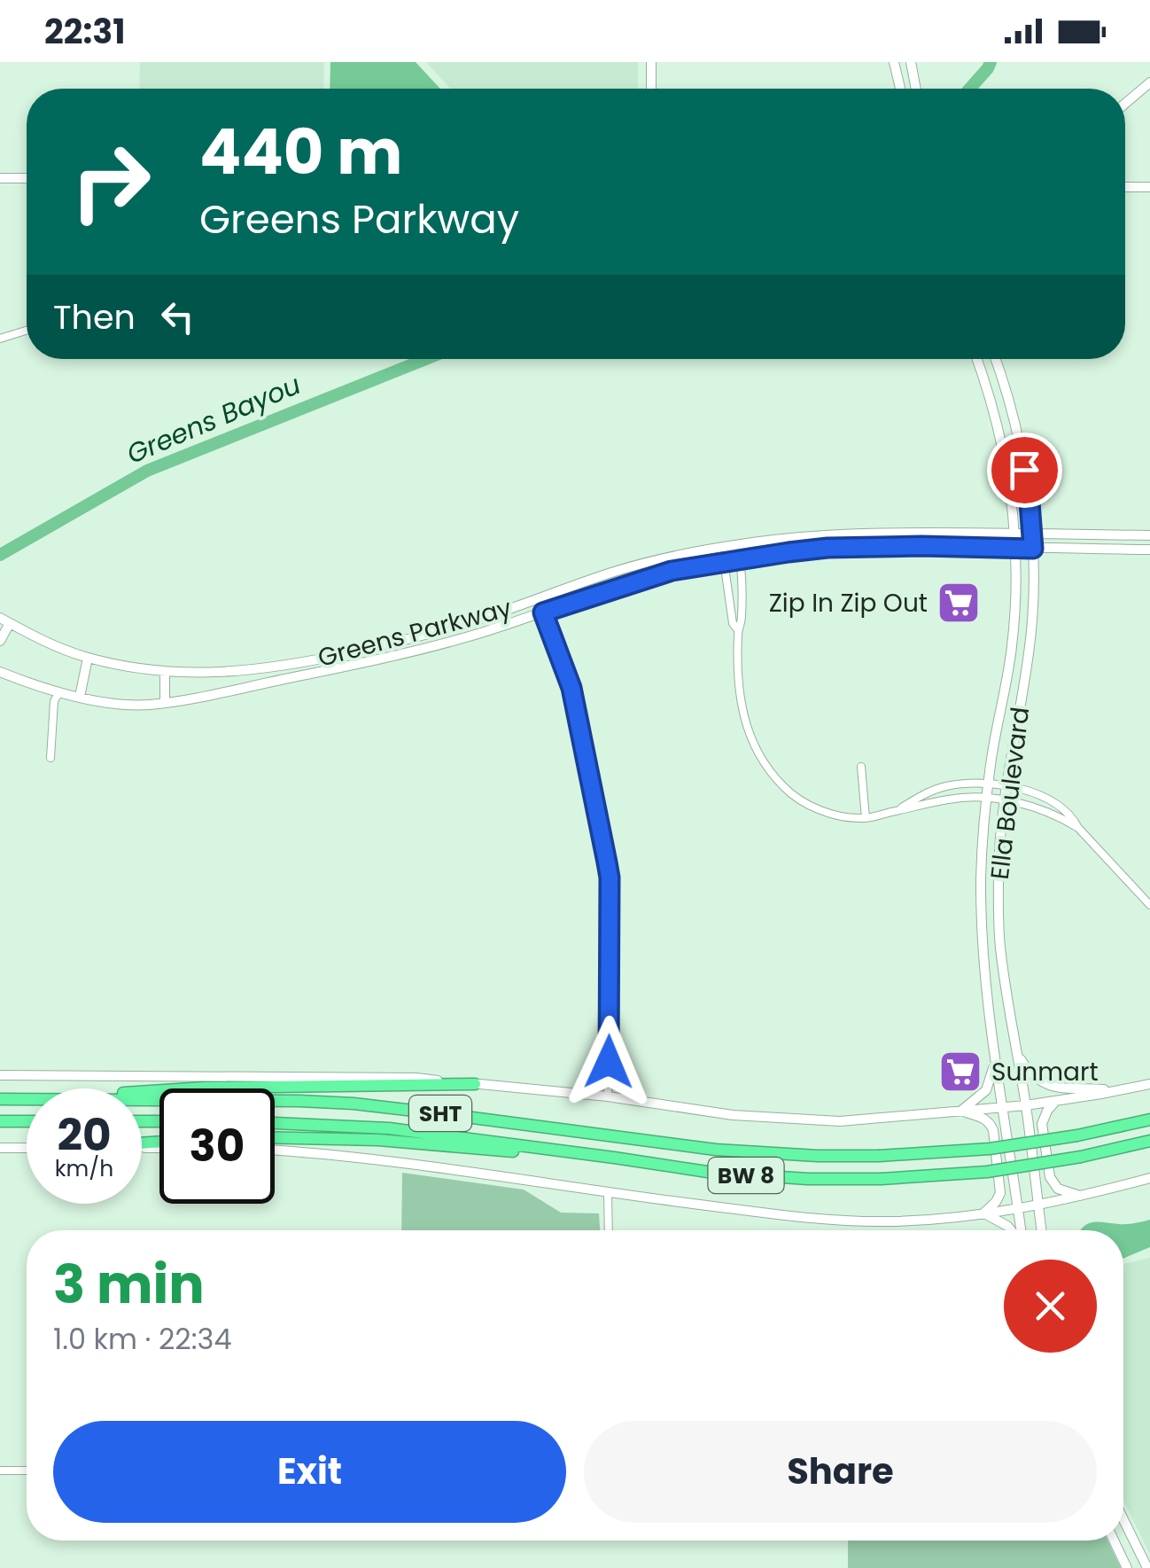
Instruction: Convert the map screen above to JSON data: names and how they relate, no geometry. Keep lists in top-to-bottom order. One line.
{"streets":{"highway":["SHT","BW 8"],"main road":["Greens Parkway","Ella Boulevard"]},"crossings":[["Greens Parkway","Ella Boulevard"],["SHT","BW 8"]],"water":["Greens Bayou"],"places":{"supermarket":["Zip In Zip Out","Sunmart"]},"page":{"status":"22:31","turn":["440 m","Greens Parkway"],"then":"Then","speed":"20 km/h","limit":"30","heading":["3 min","1.0 km · 22:34"],"buttons":["Exit","Share"]}}
